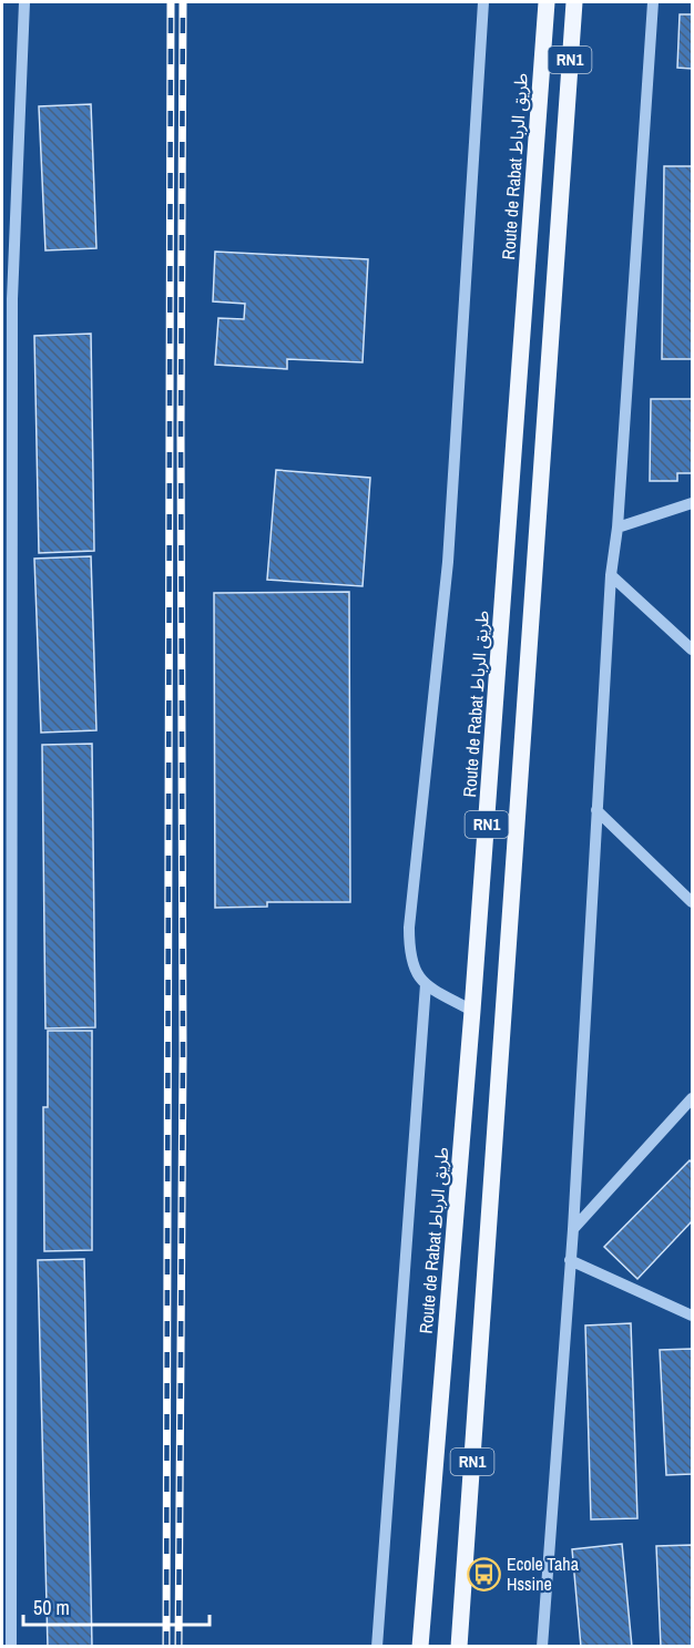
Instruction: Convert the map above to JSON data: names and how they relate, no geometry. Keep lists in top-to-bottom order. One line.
{"streets":{"main road":["RN1","Route de Rabat طريق الرباط"]},"places":{"bus stop":["Ecole Taha Hssine"]},"scale_bar":"50 m"}
